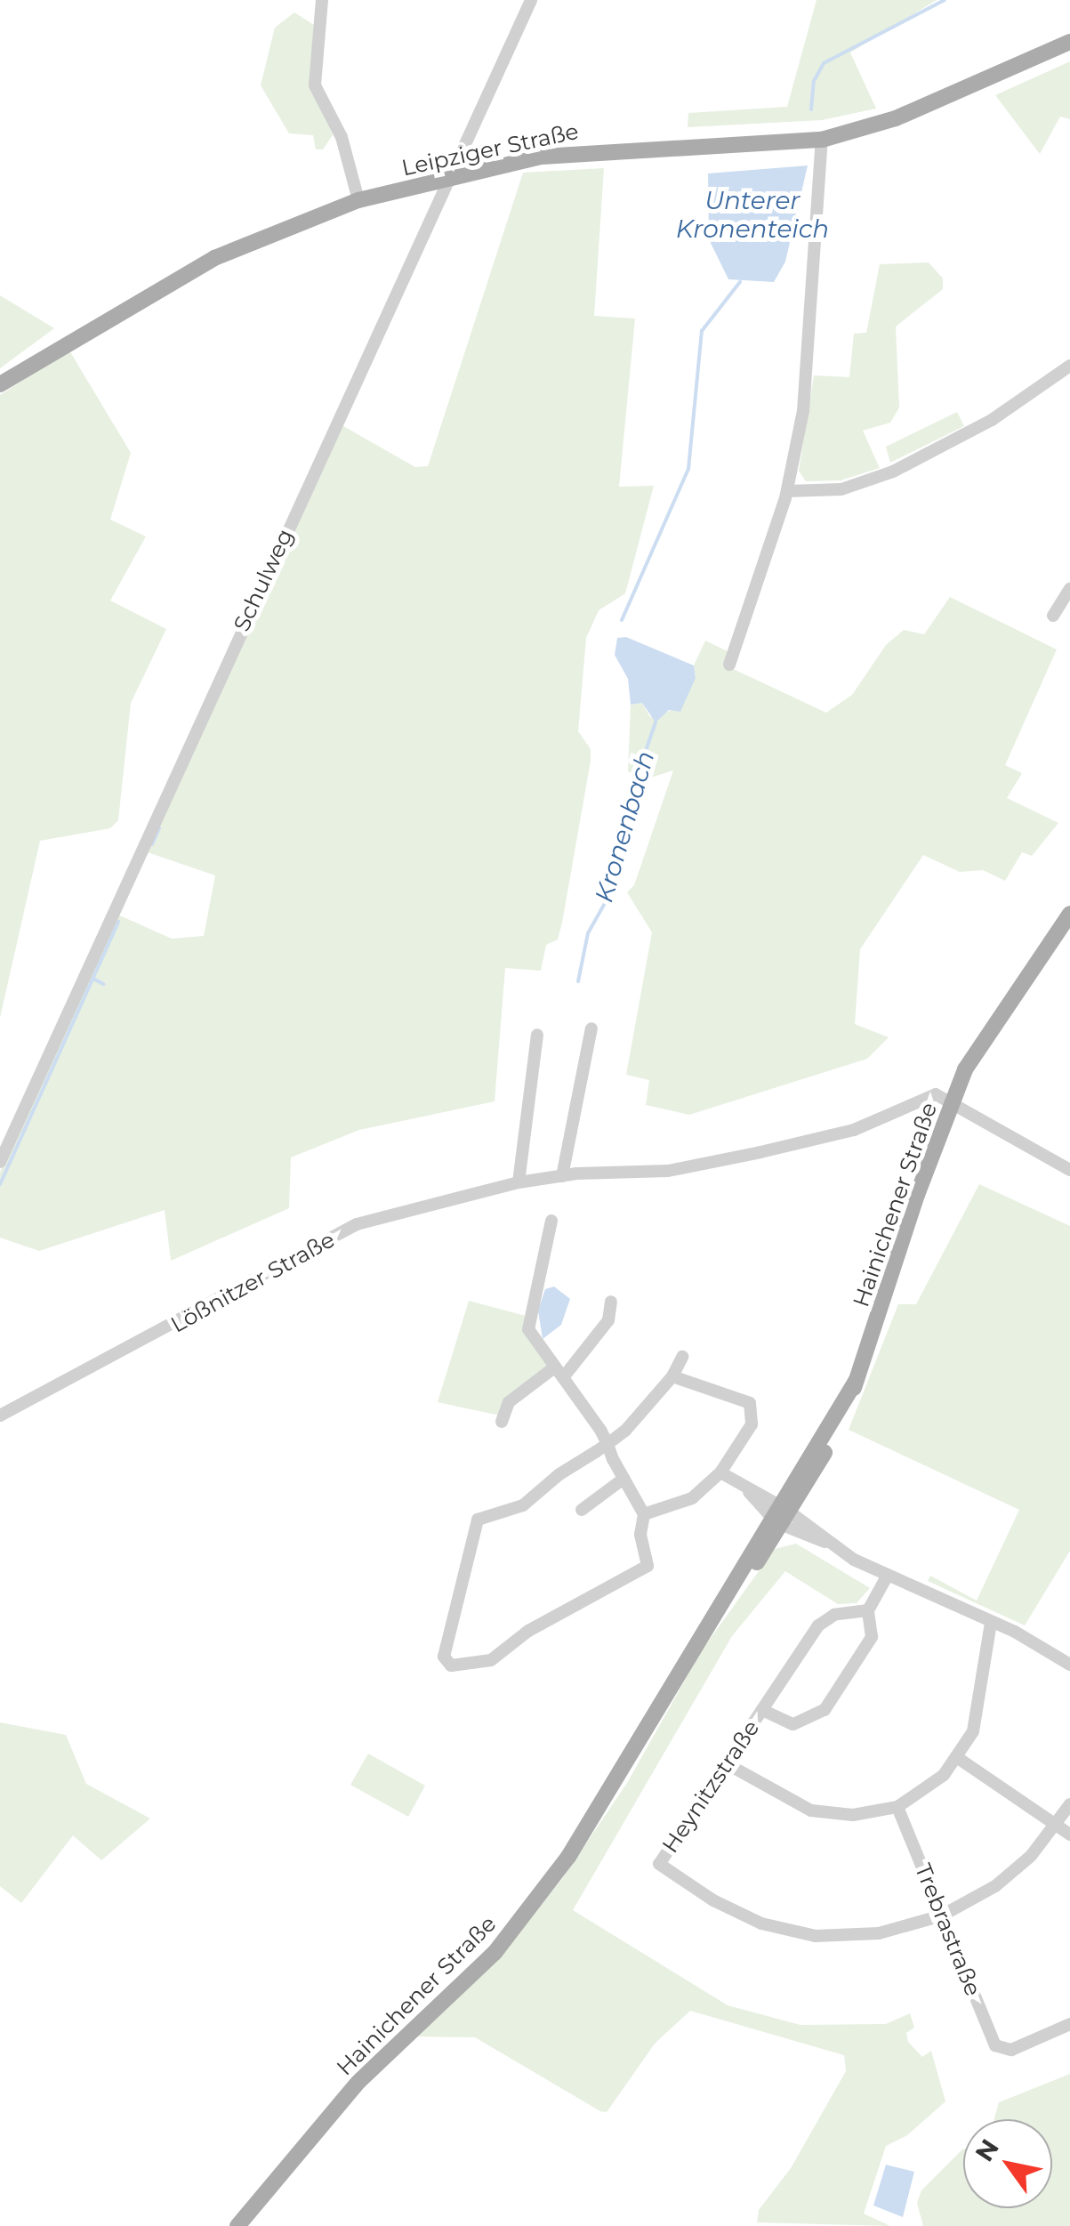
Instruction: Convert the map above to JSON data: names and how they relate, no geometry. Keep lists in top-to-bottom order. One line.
{"streets":{"main road":["Leipziger Straße","Hainichener Straße"],"street":["Schulweg","Lößnitzer Straße","Heynitzstraße","Trebrastraße"]},"crossings":[["Leipziger Straße","Schulweg"],["Hainichener Straße","Lößnitzer Straße"],["Heynitzstraße","Trebrastraße"]],"water":["Unterer Kronenteich","Kronenbach"],"north":"top left"}
